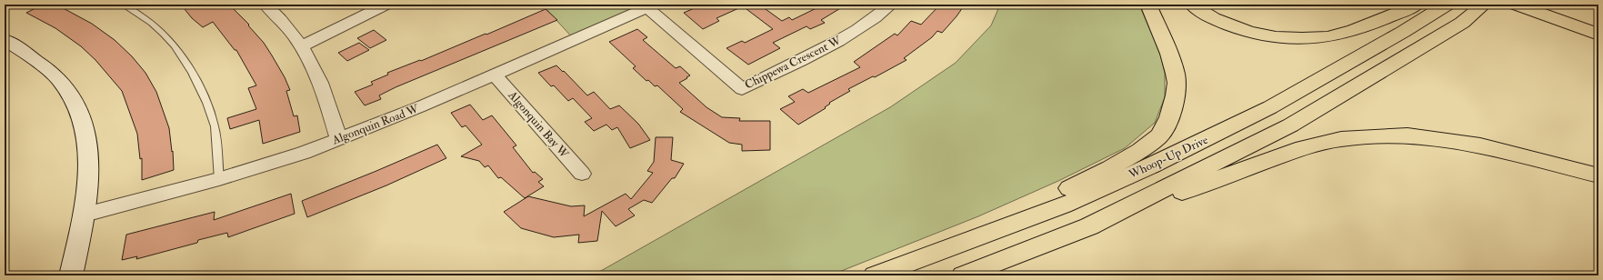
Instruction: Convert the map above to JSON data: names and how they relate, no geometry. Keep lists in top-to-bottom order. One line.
{"streets":{"main road":["Whoop-Up Drive"],"street":["Chippewa Crescent W","Algonquin Road W","Algonquin Bay W"]},"crossings":[["Chippewa Crescent W","Algonquin Road W"],["Algonquin Road W","Algonquin Bay W"]]}
